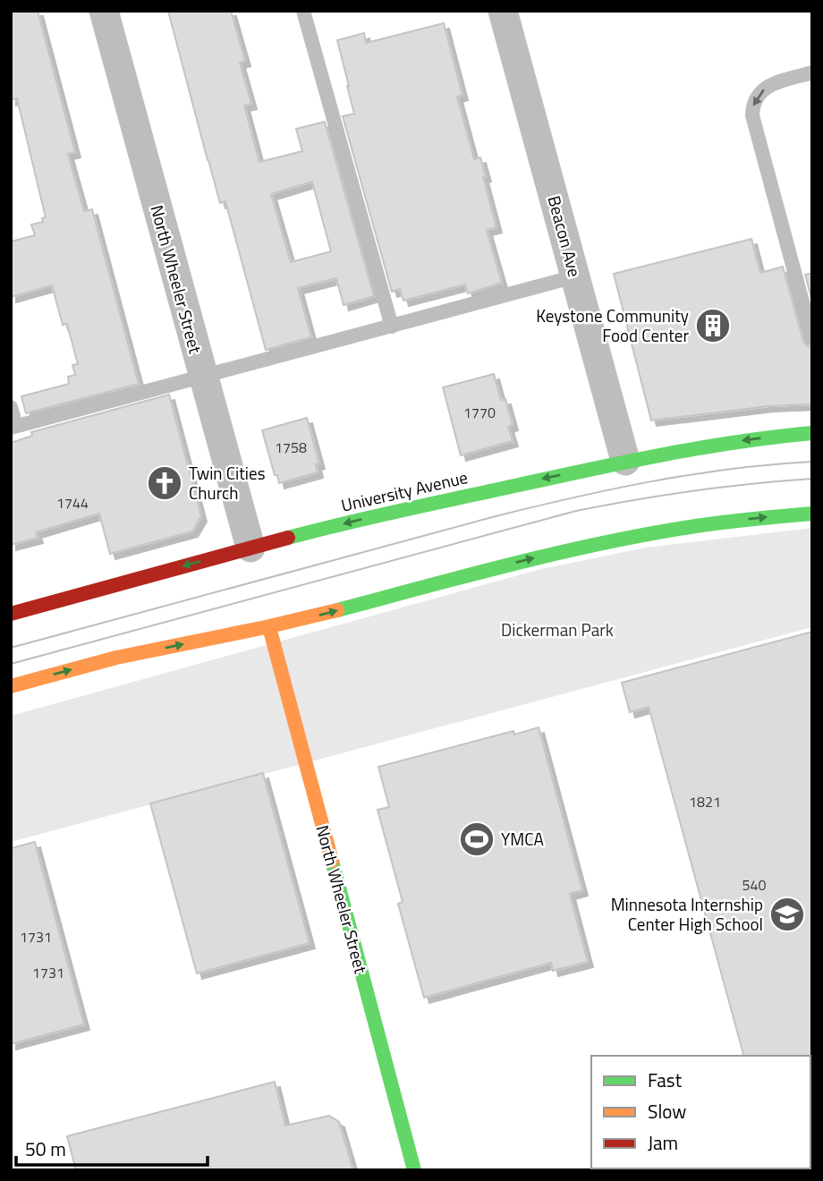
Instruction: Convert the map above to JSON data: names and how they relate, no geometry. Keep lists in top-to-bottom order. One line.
{"streets":{"main road":["North Wheeler Street","University Avenue"],"street":["Beacon Ave"]},"crossings":[["Beacon Ave","University Avenue"],["North Wheeler Street","University Avenue"]],"parks":["Dickerman Park"],"places":{"building":["Keystone Community Food Center"],"church":["Twin Cities Church"],"sports":["YMCA"],"school or university":["Minnesota Internship Center High School"]},"house_numbers":["1770","1758","1744","1821","540","1731","1731"],"legend":["Fast","Slow","Jam"],"scale_bar":"50 m"}
